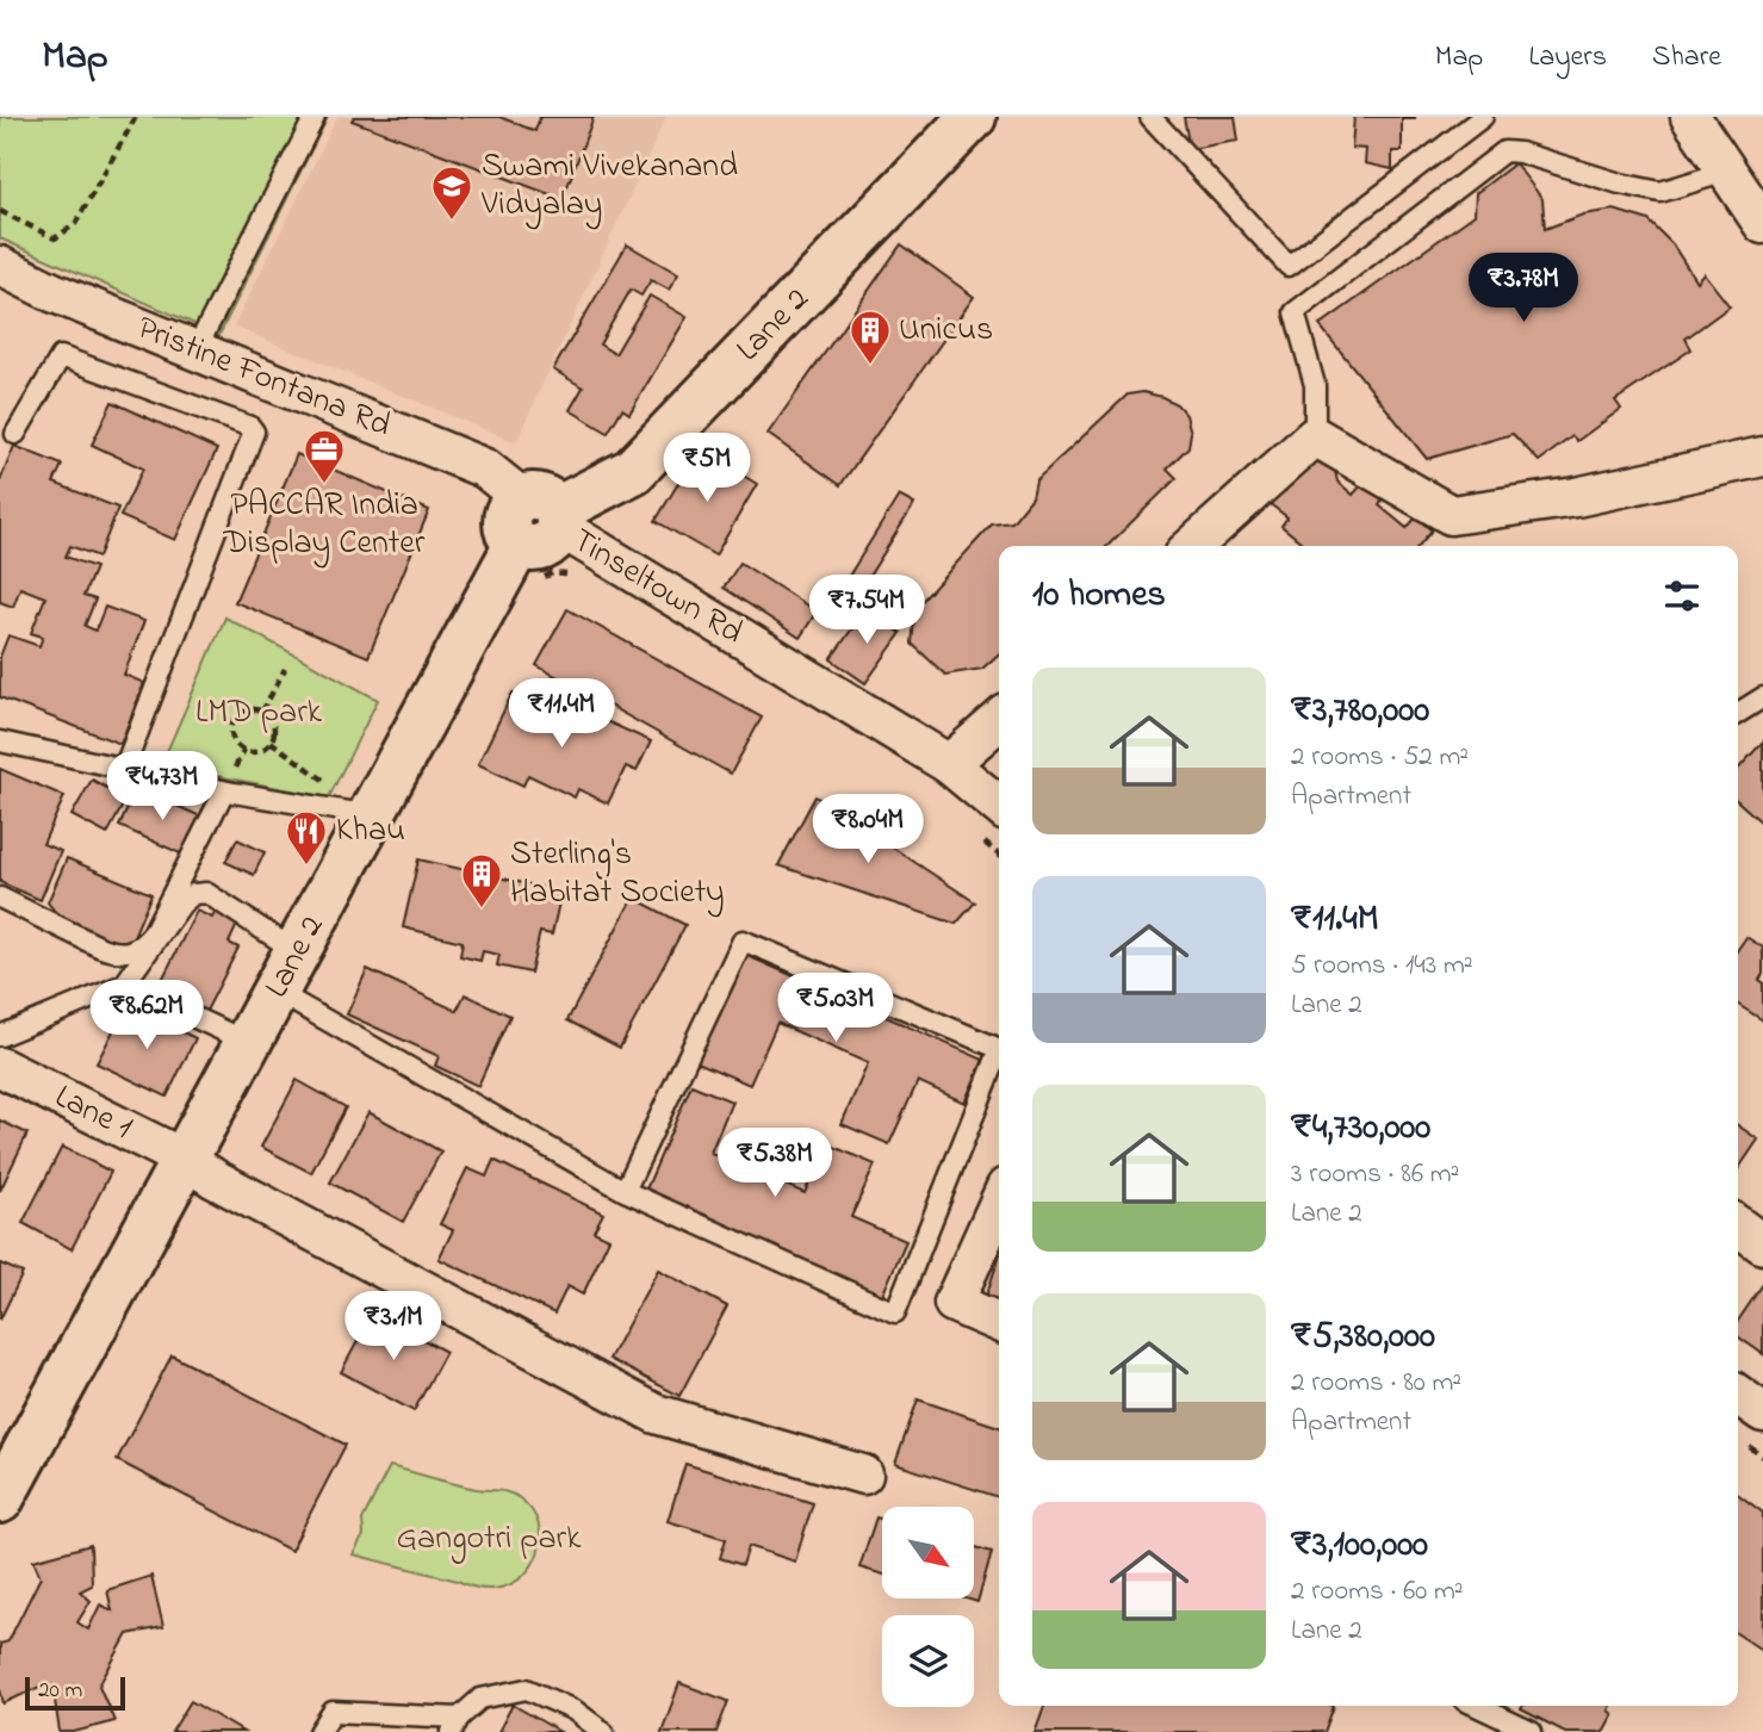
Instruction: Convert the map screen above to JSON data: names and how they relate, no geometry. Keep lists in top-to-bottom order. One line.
{"streets":{"street":["Lane 2","Pristine Fontana Rd","Tinseltown Rd","Lane 1"]},"crossings":[["Lane 2","Pristine Fontana Rd"],["Lane 2","Tinseltown Rd"],["Lane 2","Lane 1"],["Pristine Fontana Rd","Tinseltown Rd"]],"parks":["LMD park","Gangotri park"],"places":{"school or university":["Swami Vivekanand Vidyalay"],"building":["Unicus","Sterling's Habitat Society"],"office":["PACCAR India Display Center"],"restaurant":["Khau"]},"scale_bar":"20 m","north":"bottom right","page":{"header":"Map","nav":["Map","Layers","Share"],"price":["₹3.78M","₹5M","₹7.54M","₹11.4M","₹4.73M","₹8.04M","₹5.03M","₹8.62M","₹5.38M","₹3.1M"],"heading":"10 homes","list":[{"name":"₹3,780,000","note":"2 rooms · 52 m² · Apartment"},{"name":"₹11.4M","note":"5 rooms · 143 m² · Lane 2"},{"name":"₹4,730,000","note":"3 rooms · 86 m² · Lane 2"},{"name":"₹5,380,000","note":"2 rooms · 80 m² · Apartment"},{"name":"₹3,100,000","note":"2 rooms · 60 m² · Lane 2"}],"scale":"20 m"}}
